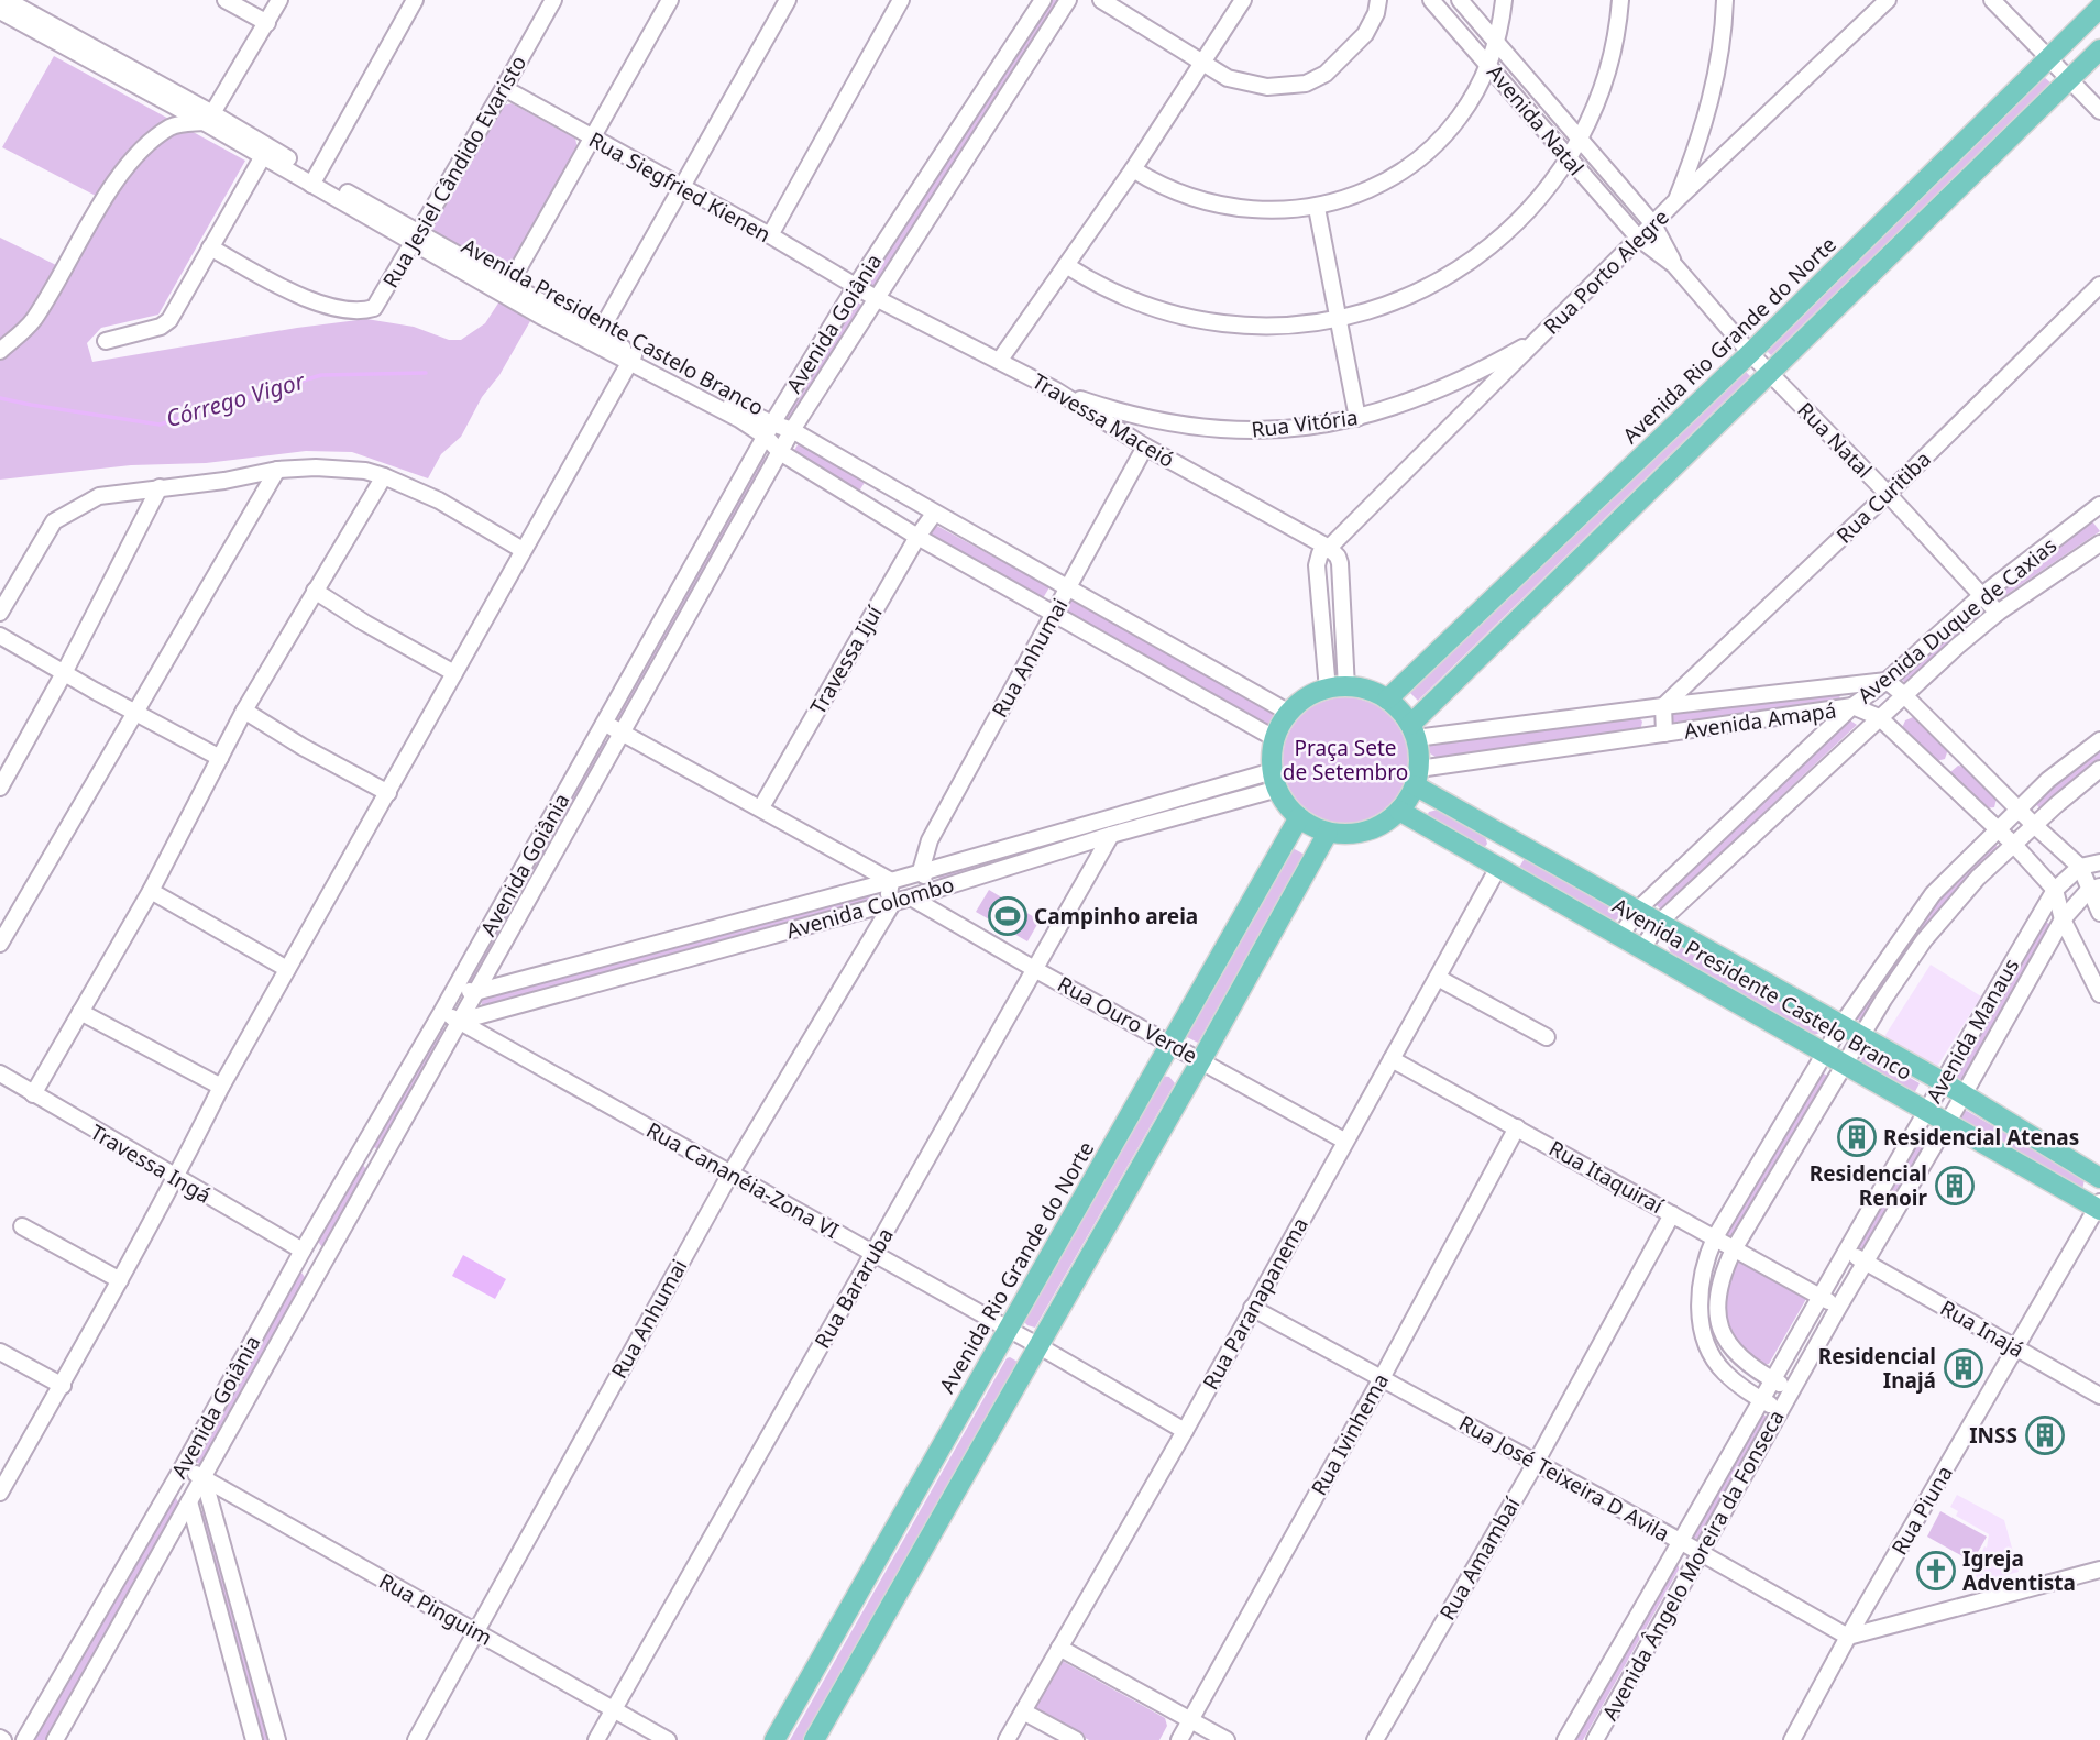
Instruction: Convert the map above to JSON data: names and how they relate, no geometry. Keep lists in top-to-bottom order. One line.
{"streets":{"main road":["Avenida Presidente Castelo Branco","Avenida Rio Grande do Norte"],"street":["Avenida Natal","Rua Jesiel Cândido Evaristo","Rua Siegfried Kienen","Rua Porto Alegre","Avenida Goiânia","Travessa Maceió","Rua Vitória","Rua Natal","Rua Curitiba","Avenida Duque de Caxias","Rua Anhumai","Travessa Ijuí","Avenida Amapá","Avenida Colombo","Rua Ouro Verde","Avenida Manaus","Travessa Ingá","Rua Itaquiraí","Rua Cananéia-Zona VI","Rua Bararuba","Rua Paranapanema","Rua Inajá","Rua Ivinhema","Rua José Teixeira D Avila","Rua Piuna","Rua Amambaí","Avenida Ângelo Moreira da Fonseca","Rua Pinguim"]},"crossings":[["Avenida Natal","Rua Porto Alegre"],["Avenida Natal","Rua Natal"],["Rua Jesiel Cândido Evaristo","Rua Siegfried Kienen"],["Rua Jesiel Cândido Evaristo","Avenida Presidente Castelo Branco"],["Rua Siegfried Kienen","Avenida Goiânia"],["Rua Siegfried Kienen","Travessa Maceió"],["Rua Porto Alegre","Travessa Maceió"],["Rua Porto Alegre","Rua Vitória"],["Rua Porto Alegre","Rua Natal"],["Avenida Goiânia","Avenida Presidente Castelo Branco"],["Avenida Goiânia","Travessa Maceió"],["Avenida Goiânia","Avenida Colombo"],["Avenida Goiânia","Travessa Ingá"],["Avenida Goiânia","Rua Cananéia-Zona VI"],["Avenida Goiânia","Rua Pinguim"],["Avenida Presidente Castelo Branco","Avenida Rio Grande do Norte"],["Avenida Presidente Castelo Branco","Avenida Duque de Caxias"],["Avenida Presidente Castelo Branco","Rua Anhumai"],["Avenida Presidente Castelo Branco","Travessa Ijuí"],["Avenida Presidente Castelo Branco","Avenida Amapá"],["Avenida Presidente Castelo Branco","Avenida Colombo"],["Avenida Presidente Castelo Branco","Avenida Manaus"],["Avenida Presidente Castelo Branco","Rua Paranapanema"],["Avenida Presidente Castelo Branco","Rua Piuna"],["Avenida Rio Grande do Norte","Rua Natal"],["Avenida Rio Grande do Norte","Avenida Amapá"],["Avenida Rio Grande do Norte","Avenida Colombo"],["Avenida Rio Grande do Norte","Rua Ouro Verde"],["Avenida Rio Grande do Norte","Rua Cananéia-Zona VI"],["Travessa Maceió","Rua Vitória"],["Travessa Maceió","Rua Anhumai"],["Rua Natal","Rua Curitiba"],["Rua Natal","Avenida Duque de Caxias"],["Rua Curitiba","Avenida Amapá"],["Avenida Duque de Caxias","Avenida Amapá"],["Rua Anhumai","Avenida Colombo"],["Rua Anhumai","Rua Cananéia-Zona VI"],["Rua Anhumai","Rua Pinguim"],["Avenida Amapá","Avenida Colombo"],["Avenida Amapá","Avenida Manaus"],["Avenida Colombo","Rua Ouro Verde"],["Avenida Colombo","Rua Cananéia-Zona VI"],["Avenida Colombo","Rua Bararuba"],["Rua Ouro Verde","Rua Bararuba"],["Rua Ouro Verde","Rua Paranapanema"],["Avenida Manaus","Rua Itaquiraí"],["Avenida Manaus","Rua Inajá"],["Avenida Manaus","Rua José Teixeira D Avila"],["Avenida Manaus","Avenida Ângelo Moreira da Fonseca"],["Rua Itaquiraí","Rua Paranapanema"],["Rua Itaquiraí","Rua Ivinhema"],["Rua Itaquiraí","Rua Amambaí"],["Rua Cananéia-Zona VI","Rua Bararuba"],["Rua Cananéia-Zona VI","Rua Paranapanema"],["Rua Bararuba","Rua Pinguim"],["Rua Paranapanema","Rua José Teixeira D Avila"],["Rua Inajá","Rua Piuna"],["Rua Ivinhema","Rua José Teixeira D Avila"],["Rua José Teixeira D Avila","Rua Piuna"],["Rua José Teixeira D Avila","Rua Amambaí"],["Rua José Teixeira D Avila","Avenida Ângelo Moreira da Fonseca"]],"water":["Córrego Vigor"],"parks":["Praça Sete de Setembro"],"places":{"sports":["Campinho areia"],"building":["Residencial Atenas","Residencial Renoir","Residencial Inajá","INSS"],"church":["Igreja Adventista"]}}
